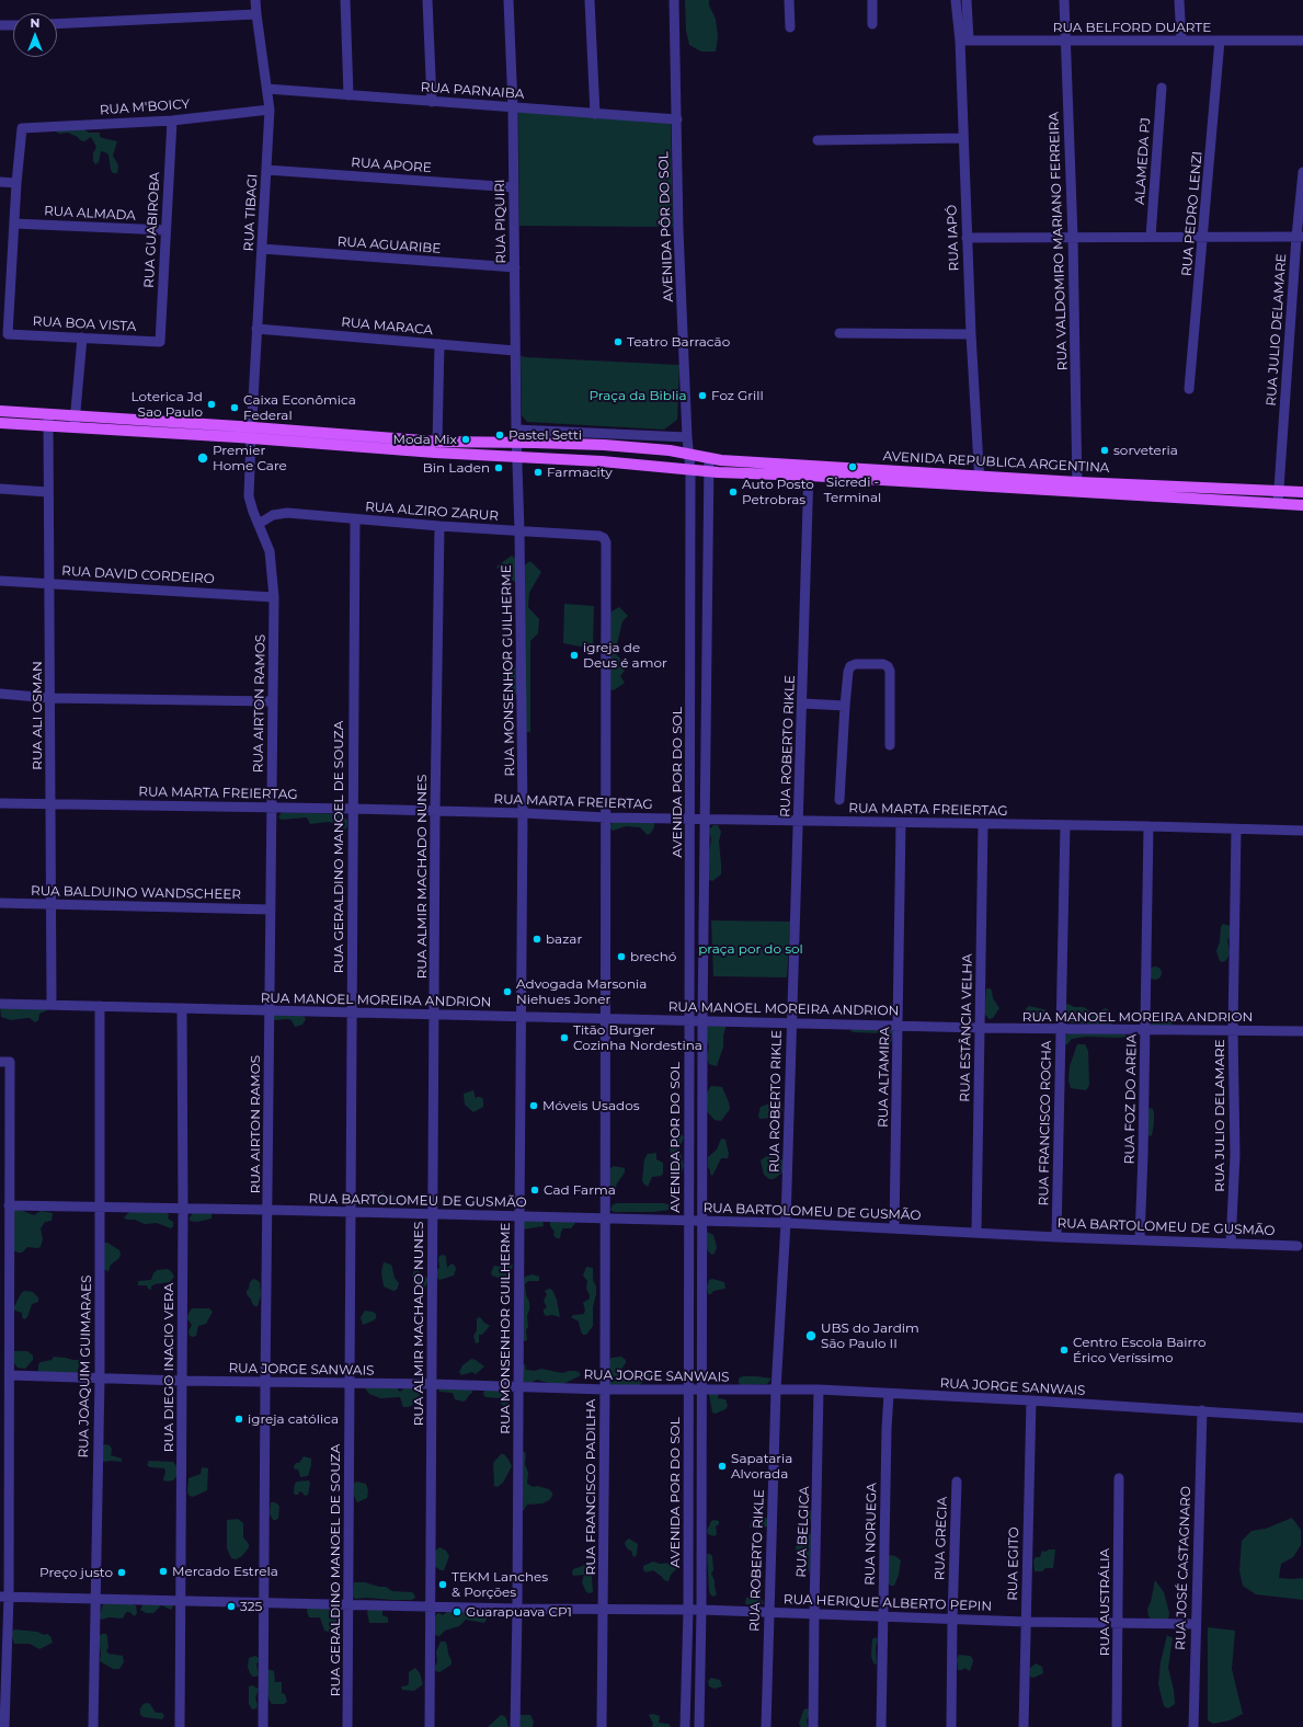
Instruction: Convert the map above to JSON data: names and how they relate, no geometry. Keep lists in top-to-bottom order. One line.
{"streets":{"main road":["AVENIDA REPUBLICA ARGENTINA"],"street":["RUA BELFORD DUARTE","RUA PARNAIBA","RUA M'BOICY","ALAMEDA PJ","RUA APORE","RUA TIBAGI","RUA ALMADA","RUA PEDRO LENZI","RUA PIQUIRI","AVENIDA PÔR DO SOL","RUA GUABIROBA","RUA IAPÓ","RUA VALDOMIRO MARIANO FERREIRA","RUA AGUARIBE","RUA BOA VISTA","RUA MARACA","RUA JULIO DELAMARE","RUA ALZIRO ZARUR","RUA DAVID CORDEIRO","RUA MONSENHOR GUILHERME","RUA AIRTON RAMOS","RUA ALI OSMAN","RUA ROBERTO RIKLE","AVENIDA POR DO SOL","RUA MARTA FREIERTAG","RUA GERALDINO MANOEL DE SOUZA","RUA ALMIR MACHADO NUNES","RUA BALDUINO WANDSCHEER","RUA MANOEL MOREIRA ANDRION","RUA ESTÂNCIA VELHA","RUA ALTAMIRA","RUA FOZ DO AREIA","RUA FRANCISCO ROCHA","RUA BARTOLOMEU DE GUSMÃO","RUA JOAQUIM GUIMARAES","RUA DIEGO INACIO VERA","RUA JORGE SANWAIS","RUA FRANCISCO PADILHA","RUA BELGICA","RUA NORUEGA","RUA GRECIA","RUA EGITO","RUA JOSÉ CASTAGNARO","RUA AUSTRÁLIA","RUA HERIQUE ALBERTO PEPIN"]},"crossings":[["RUA BELFORD DUARTE","RUA PEDRO LENZI"],["RUA BELFORD DUARTE","RUA IAPÓ"],["RUA BELFORD DUARTE","RUA VALDOMIRO MARIANO FERREIRA"],["RUA PARNAIBA","RUA TIBAGI"],["RUA PARNAIBA","RUA PIQUIRI"],["RUA PARNAIBA","AVENIDA PÔR DO SOL"],["RUA M'BOICY","RUA TIBAGI"],["RUA M'BOICY","RUA GUABIROBA"],["RUA APORE","RUA TIBAGI"],["RUA APORE","RUA PIQUIRI"],["RUA TIBAGI","RUA AGUARIBE"],["RUA TIBAGI","RUA MARACA"],["RUA TIBAGI","AVENIDA REPUBLICA ARGENTINA"],["RUA TIBAGI","RUA ALZIRO ZARUR"],["RUA TIBAGI","RUA AIRTON RAMOS"],["RUA ALMADA","RUA GUABIROBA"],["RUA ALMADA","RUA BOA VISTA"],["RUA PIQUIRI","RUA AGUARIBE"],["RUA PIQUIRI","RUA MARACA"],["RUA PIQUIRI","AVENIDA REPUBLICA ARGENTINA"],["RUA PIQUIRI","RUA MONSENHOR GUILHERME"],["AVENIDA PÔR DO SOL","AVENIDA REPUBLICA ARGENTINA"],["AVENIDA PÔR DO SOL","AVENIDA POR DO SOL"],["RUA GUABIROBA","RUA BOA VISTA"],["RUA IAPÓ","AVENIDA REPUBLICA ARGENTINA"],["RUA VALDOMIRO MARIANO FERREIRA","AVENIDA REPUBLICA ARGENTINA"],["RUA JULIO DELAMARE","AVENIDA REPUBLICA ARGENTINA"],["RUA JULIO DELAMARE","RUA MARTA FREIERTAG"],["RUA JULIO DELAMARE","RUA MANOEL MOREIRA ANDRION"],["RUA JULIO DELAMARE","RUA BARTOLOMEU DE GUSMÃO"],["AVENIDA REPUBLICA ARGENTINA","RUA MONSENHOR GUILHERME"],["AVENIDA REPUBLICA ARGENTINA","RUA ROBERTO RIKLE"],["AVENIDA REPUBLICA ARGENTINA","AVENIDA POR DO SOL"],["RUA ALZIRO ZARUR","RUA MONSENHOR GUILHERME"],["RUA ALZIRO ZARUR","RUA AIRTON RAMOS"],["RUA ALZIRO ZARUR","RUA GERALDINO MANOEL DE SOUZA"],["RUA ALZIRO ZARUR","RUA ALMIR MACHADO NUNES"],["RUA ALZIRO ZARUR","RUA FRANCISCO PADILHA"],["RUA DAVID CORDEIRO","RUA AIRTON RAMOS"],["RUA DAVID CORDEIRO","RUA ALI OSMAN"],["RUA MONSENHOR GUILHERME","RUA MARTA FREIERTAG"],["RUA MONSENHOR GUILHERME","RUA MANOEL MOREIRA ANDRION"],["RUA MONSENHOR GUILHERME","RUA BARTOLOMEU DE GUSMÃO"],["RUA MONSENHOR GUILHERME","RUA JORGE SANWAIS"],["RUA MONSENHOR GUILHERME","RUA HERIQUE ALBERTO PEPIN"],["RUA AIRTON RAMOS","RUA MARTA FREIERTAG"],["RUA AIRTON RAMOS","RUA BALDUINO WANDSCHEER"],["RUA AIRTON RAMOS","RUA MANOEL MOREIRA ANDRION"],["RUA AIRTON RAMOS","RUA BARTOLOMEU DE GUSMÃO"],["RUA AIRTON RAMOS","RUA JORGE SANWAIS"],["RUA AIRTON RAMOS","RUA HERIQUE ALBERTO PEPIN"],["RUA ALI OSMAN","RUA MARTA FREIERTAG"],["RUA ALI OSMAN","RUA BALDUINO WANDSCHEER"],["RUA ALI OSMAN","RUA MANOEL MOREIRA ANDRION"],["RUA ROBERTO RIKLE","RUA MARTA FREIERTAG"],["RUA ROBERTO RIKLE","RUA MANOEL MOREIRA ANDRION"],["RUA ROBERTO RIKLE","RUA BARTOLOMEU DE GUSMÃO"],["RUA ROBERTO RIKLE","RUA JORGE SANWAIS"],["RUA ROBERTO RIKLE","RUA HERIQUE ALBERTO PEPIN"],["AVENIDA POR DO SOL","RUA MARTA FREIERTAG"],["AVENIDA POR DO SOL","RUA MANOEL MOREIRA ANDRION"],["AVENIDA POR DO SOL","RUA BARTOLOMEU DE GUSMÃO"],["AVENIDA POR DO SOL","RUA JORGE SANWAIS"],["AVENIDA POR DO SOL","RUA HERIQUE ALBERTO PEPIN"],["RUA MARTA FREIERTAG","RUA GERALDINO MANOEL DE SOUZA"],["RUA MARTA FREIERTAG","RUA ALMIR MACHADO NUNES"],["RUA MARTA FREIERTAG","RUA ESTÂNCIA VELHA"],["RUA MARTA FREIERTAG","RUA ALTAMIRA"],["RUA MARTA FREIERTAG","RUA FOZ DO AREIA"],["RUA MARTA FREIERTAG","RUA FRANCISCO ROCHA"],["RUA MARTA FREIERTAG","RUA FRANCISCO PADILHA"],["RUA GERALDINO MANOEL DE SOUZA","RUA MANOEL MOREIRA ANDRION"],["RUA GERALDINO MANOEL DE SOUZA","RUA BARTOLOMEU DE GUSMÃO"],["RUA GERALDINO MANOEL DE SOUZA","RUA JORGE SANWAIS"],["RUA GERALDINO MANOEL DE SOUZA","RUA HERIQUE ALBERTO PEPIN"],["RUA ALMIR MACHADO NUNES","RUA MANOEL MOREIRA ANDRION"],["RUA ALMIR MACHADO NUNES","RUA BARTOLOMEU DE GUSMÃO"],["RUA ALMIR MACHADO NUNES","RUA JORGE SANWAIS"],["RUA ALMIR MACHADO NUNES","RUA HERIQUE ALBERTO PEPIN"],["RUA MANOEL MOREIRA ANDRION","RUA ESTÂNCIA VELHA"],["RUA MANOEL MOREIRA ANDRION","RUA ALTAMIRA"],["RUA MANOEL MOREIRA ANDRION","RUA FOZ DO AREIA"],["RUA MANOEL MOREIRA ANDRION","RUA FRANCISCO ROCHA"],["RUA MANOEL MOREIRA ANDRION","RUA JOAQUIM GUIMARAES"],["RUA MANOEL MOREIRA ANDRION","RUA DIEGO INACIO VERA"],["RUA MANOEL MOREIRA ANDRION","RUA FRANCISCO PADILHA"],["RUA ESTÂNCIA VELHA","RUA BARTOLOMEU DE GUSMÃO"],["RUA ALTAMIRA","RUA BARTOLOMEU DE GUSMÃO"],["RUA FOZ DO AREIA","RUA BARTOLOMEU DE GUSMÃO"],["RUA FRANCISCO ROCHA","RUA BARTOLOMEU DE GUSMÃO"],["RUA BARTOLOMEU DE GUSMÃO","RUA JOAQUIM GUIMARAES"],["RUA BARTOLOMEU DE GUSMÃO","RUA DIEGO INACIO VERA"],["RUA BARTOLOMEU DE GUSMÃO","RUA FRANCISCO PADILHA"],["RUA JOAQUIM GUIMARAES","RUA JORGE SANWAIS"],["RUA JOAQUIM GUIMARAES","RUA HERIQUE ALBERTO PEPIN"],["RUA DIEGO INACIO VERA","RUA JORGE SANWAIS"],["RUA DIEGO INACIO VERA","RUA HERIQUE ALBERTO PEPIN"],["RUA JORGE SANWAIS","RUA FRANCISCO PADILHA"],["RUA JORGE SANWAIS","RUA BELGICA"],["RUA JORGE SANWAIS","RUA NORUEGA"],["RUA JORGE SANWAIS","RUA EGITO"],["RUA JORGE SANWAIS","RUA JOSÉ CASTAGNARO"],["RUA FRANCISCO PADILHA","RUA HERIQUE ALBERTO PEPIN"],["RUA BELGICA","RUA HERIQUE ALBERTO PEPIN"],["RUA NORUEGA","RUA HERIQUE ALBERTO PEPIN"],["RUA GRECIA","RUA HERIQUE ALBERTO PEPIN"],["RUA EGITO","RUA HERIQUE ALBERTO PEPIN"],["RUA JOSÉ CASTAGNARO","RUA HERIQUE ALBERTO PEPIN"],["RUA AUSTRÁLIA","RUA HERIQUE ALBERTO PEPIN"]],"parks":["Praça da Biblia","praça por do sol"],"places":["Teatro Barracão","Foz Grill","Loterica Jd Sao Paulo","Caixa Econômica Federal","Pastel Setti","Moda Mix","sorveteria","Premier Home Care","Sicredi - Terminal","Bin Laden","Farmacity","Auto Posto Petrobras","igreja de Deus é amor","bazar","brechó","Advogada Marsonia Niehues Joner","Titão Burger Cozinha Nordestina","Móveis Usados","Cad Farma","UBS do Jardim São Paulo II","Centro Escola Bairro Érico Veríssimo","igreja católica","Sapataria Alvorada","Mercado Estrela","Preço justo","TEKM Lanches & Porções","325","Guarapuava CP1"],"north":"top"}
